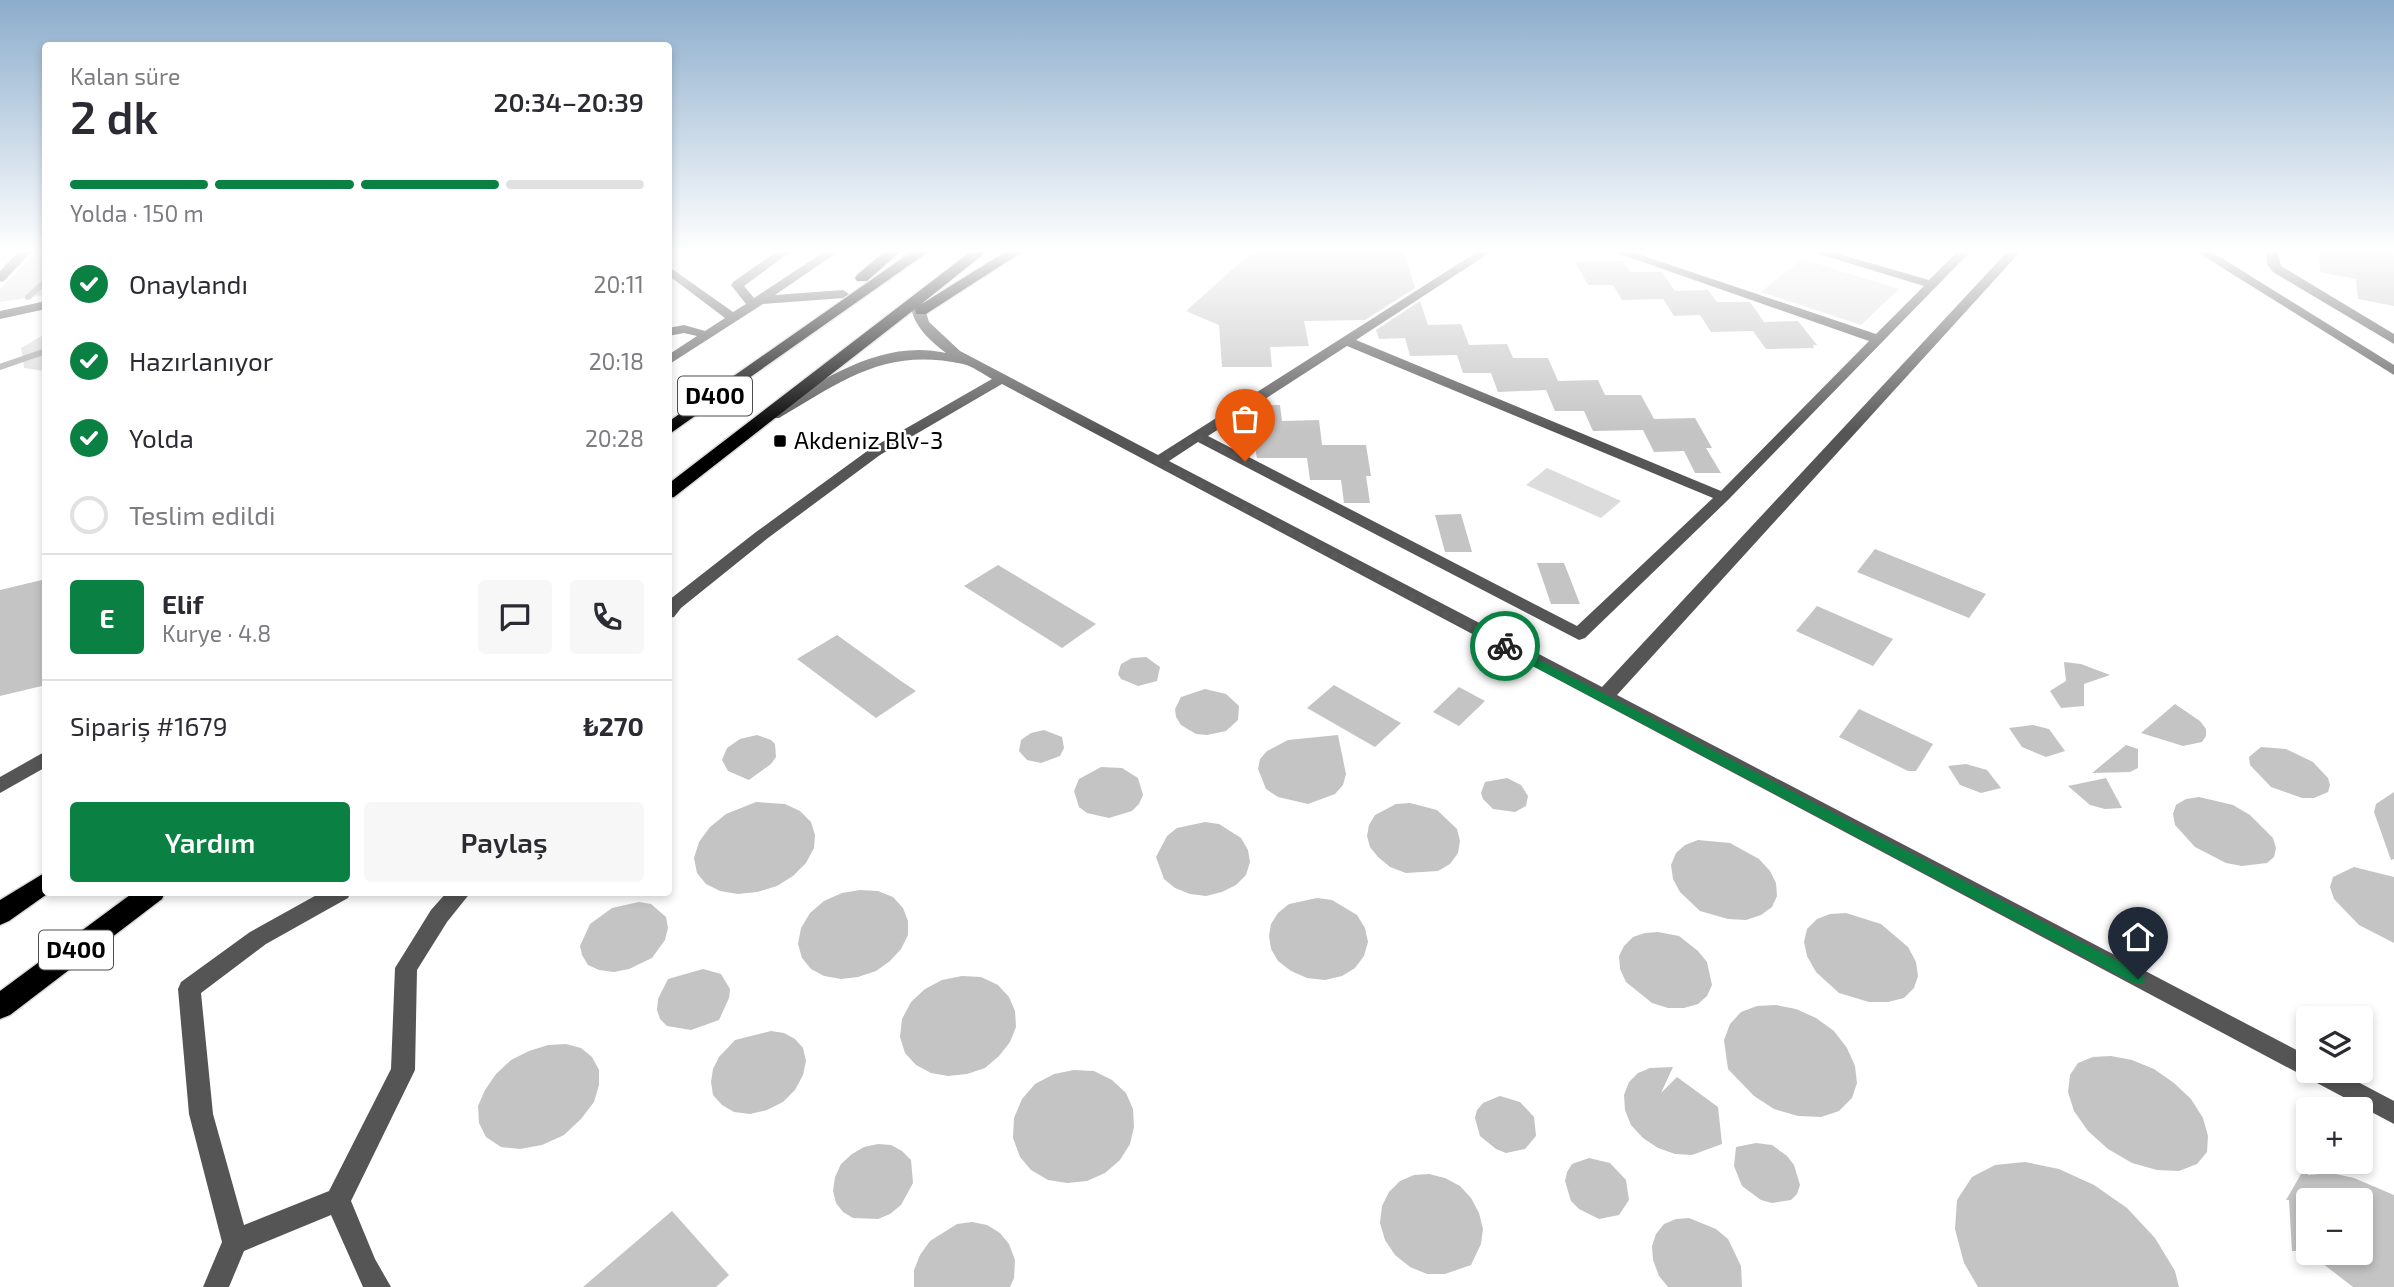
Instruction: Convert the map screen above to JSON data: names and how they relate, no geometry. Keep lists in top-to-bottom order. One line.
{"streets":{"highway":["D400"]},"places":{"transit":["Akdeniz Blv-3"]},"page":{"heading":["2 dk","Kalan süre","20:34–20:39"],"panel":["Elif","Kurye · 4.8","Sipariş #1679","₺270"],"bar":"Yolda · 150 m","list":[["Onaylandı","20:11"],["Hazırlanıyor","20:18"],["Yolda","20:28"],"Teslim edildi"],"round":"E","buttons":["Yardım","Paylaş"],"map_buttons":["+","−"]}}
